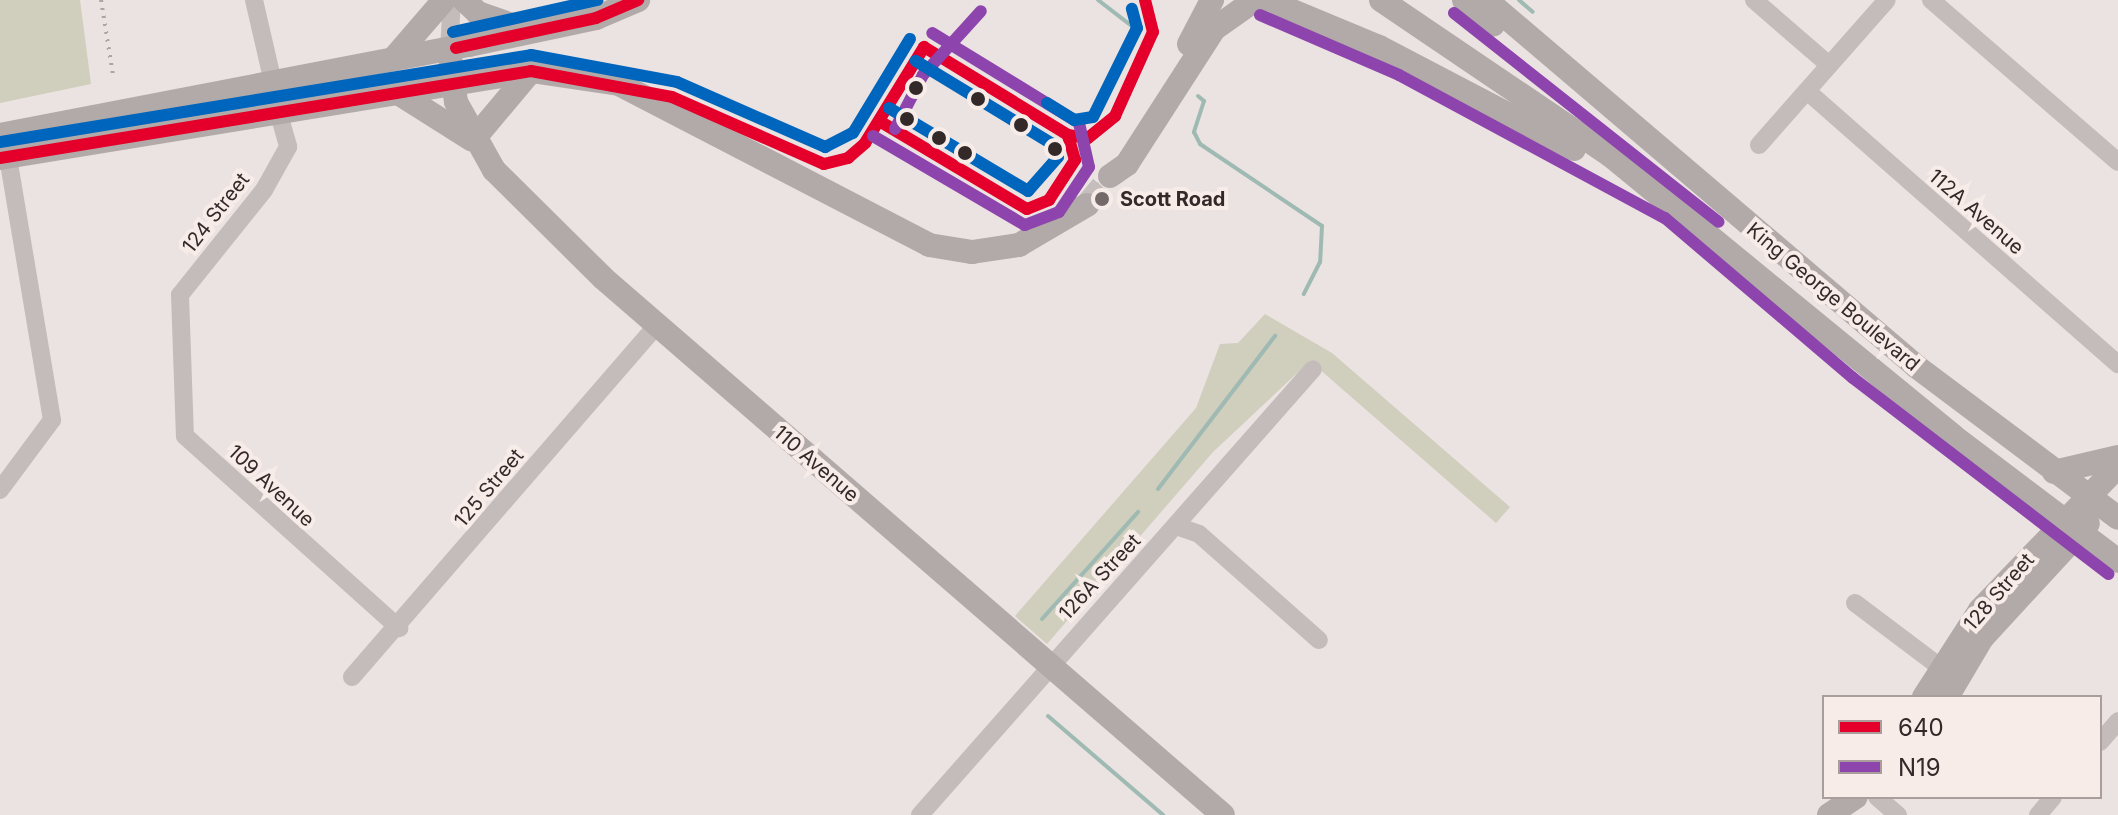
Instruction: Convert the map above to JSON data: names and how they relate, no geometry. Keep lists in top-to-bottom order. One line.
{"streets":{"main road":["King George Boulevard","110 Avenue","128 Street"],"street":["112A Avenue","124 Street","109 Avenue","125 Street","126A Street"]},"crossings":[["124 Street","109 Avenue"],["King George Boulevard","128 Street"],["110 Avenue","125 Street"],["110 Avenue","126A Street"],["109 Avenue","125 Street"]],"places":["Scott Road"],"lines":["transit line 640","transit line N19"],"legend":["640","N19"]}
